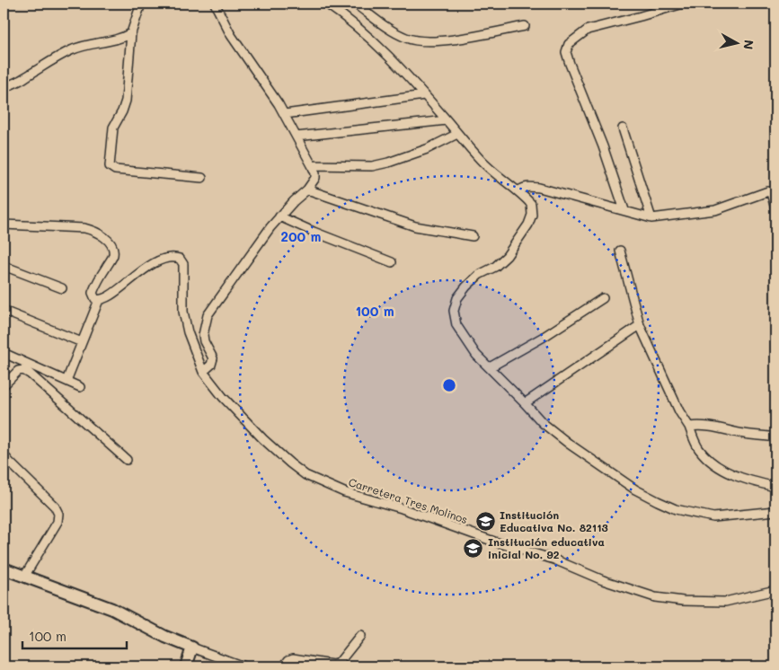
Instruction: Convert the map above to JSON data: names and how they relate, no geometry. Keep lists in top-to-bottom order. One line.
{"streets":{"street":["Carretera Tres Molinos"]},"places":{"school or university":["Institución Educativa No. 82113","Institución educativa inicial No. 92"]},"scale_bar":"100 m","north":"right","rings":["200 m","100 m"]}
